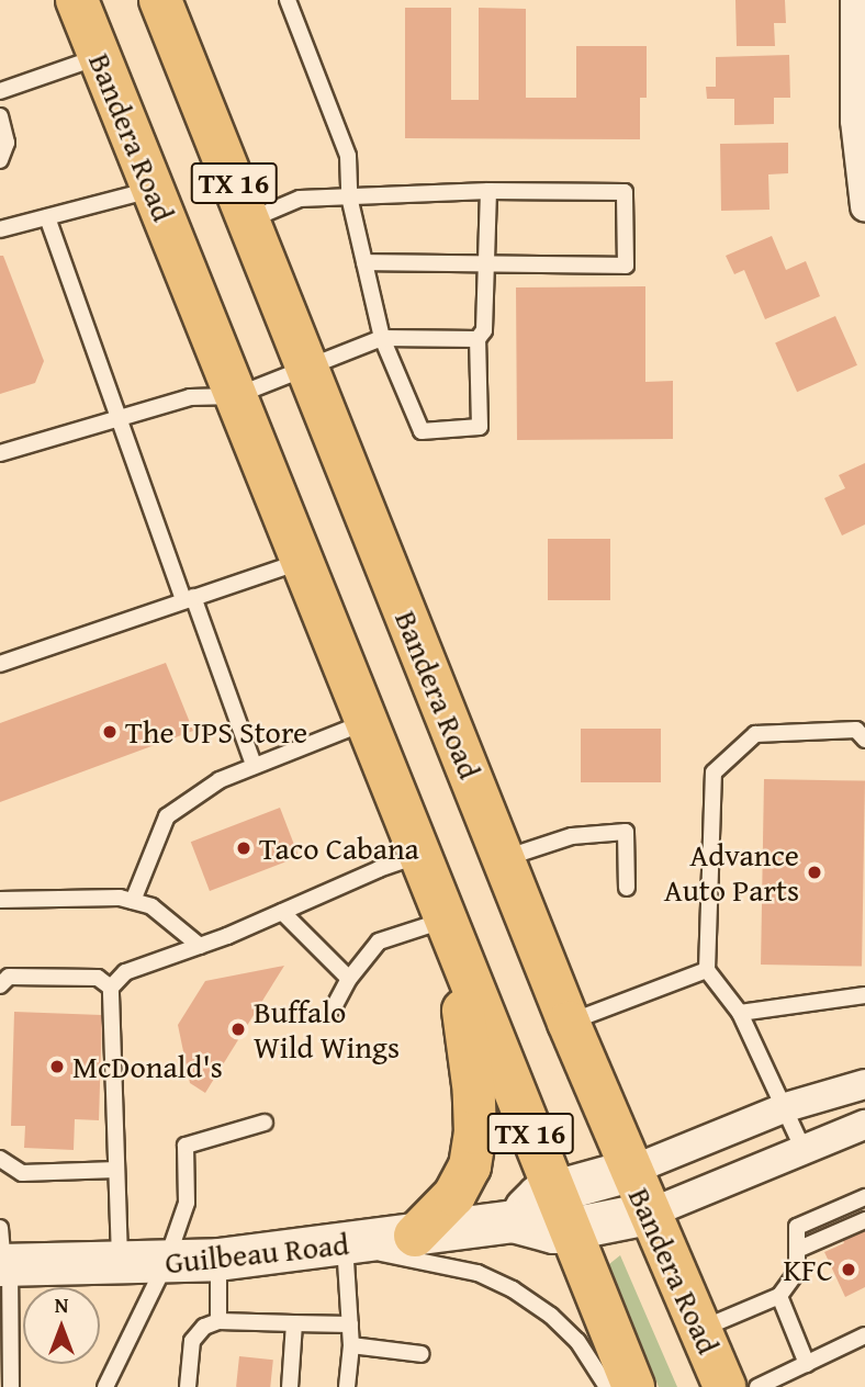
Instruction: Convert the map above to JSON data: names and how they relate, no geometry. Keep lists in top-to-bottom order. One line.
{"streets":{"main road":["Bandera Road","TX 16","Guilbeau Road"]},"crossings":[["Bandera Road","Guilbeau Road"]],"places":["The UPS Store","Taco Cabana","Advance Auto Parts","Buffalo Wild Wings","McDonald's","KFC"],"north":"top"}
